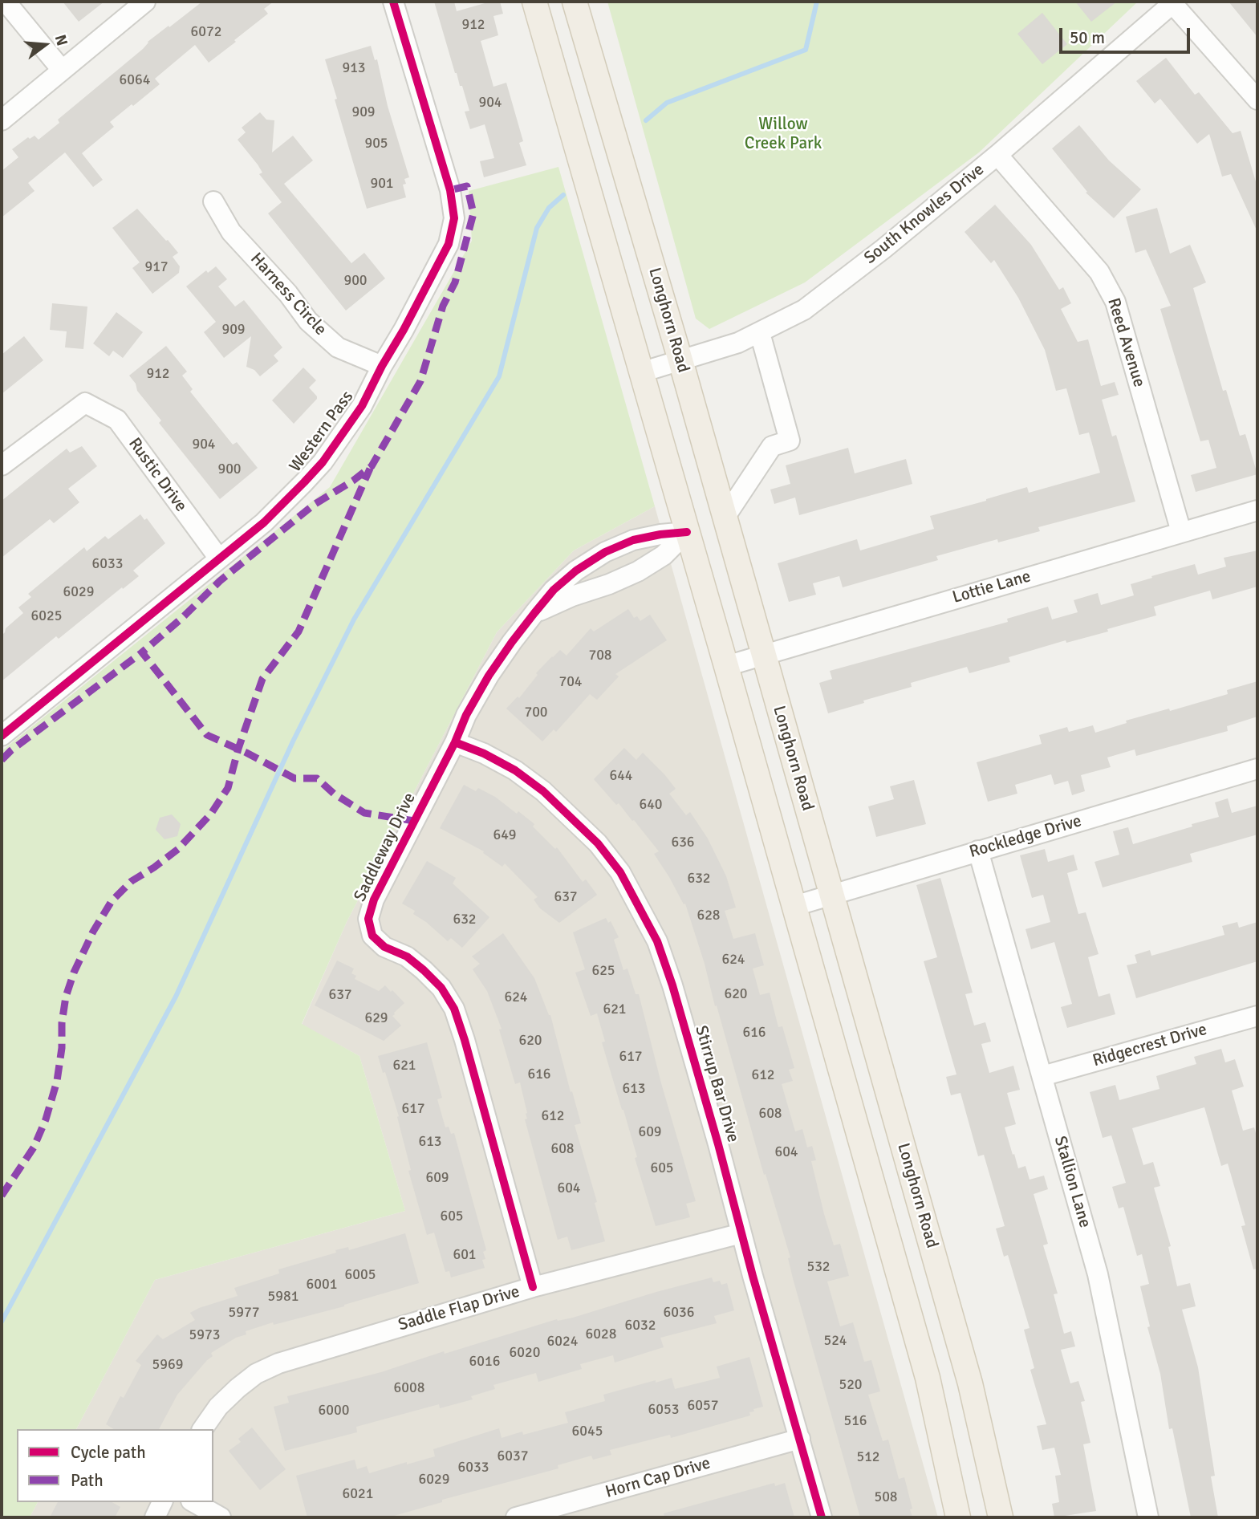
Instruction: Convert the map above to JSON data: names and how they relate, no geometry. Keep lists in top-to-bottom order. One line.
{"streets":{"main road":["Longhorn Road"],"street":["South Knowles Drive","Harness Circle","Reed Avenue","Western Pass","Rustic Drive","Lottie Lane","Rockledge Drive","Saddleway Drive","Ridgecrest Drive","Stirrup Bar Drive","Stallion Lane","Saddle Flap Drive","Horn Cap Drive"]},"crossings":[["South Knowles Drive","Longhorn Road"],["South Knowles Drive","Reed Avenue"],["Harness Circle","Western Pass"],["Longhorn Road","Lottie Lane"],["Longhorn Road","Rockledge Drive"],["Reed Avenue","Lottie Lane"],["Western Pass","Rustic Drive"],["Rockledge Drive","Stallion Lane"],["Saddleway Drive","Stirrup Bar Drive"],["Saddleway Drive","Saddle Flap Drive"],["Ridgecrest Drive","Stallion Lane"],["Stirrup Bar Drive","Saddle Flap Drive"],["Stirrup Bar Drive","Horn Cap Drive"]],"parks":["Willow Creek Park"],"house_numbers":["912","6072","913","6064","904","909","905","901","917","900","909","912","904","900","6033","6029","6025","708","704","700","644","640","649","636","632","637","628","632","624","625","620","637","624","621","629","616","620","617","621","616","612","613","617","608","612","609","613","608","604","605","609","604","605","601","532","6005","6001","5981","5977","6036","6032","6028","5973","524","6024","6020","6016","5969","520","6008","6057","6053","6000","516","6045","6037","512","6033","6029","6021","508"],"legend":["Cycle path","Path"],"scale_bar":"50 m","north":"right"}
